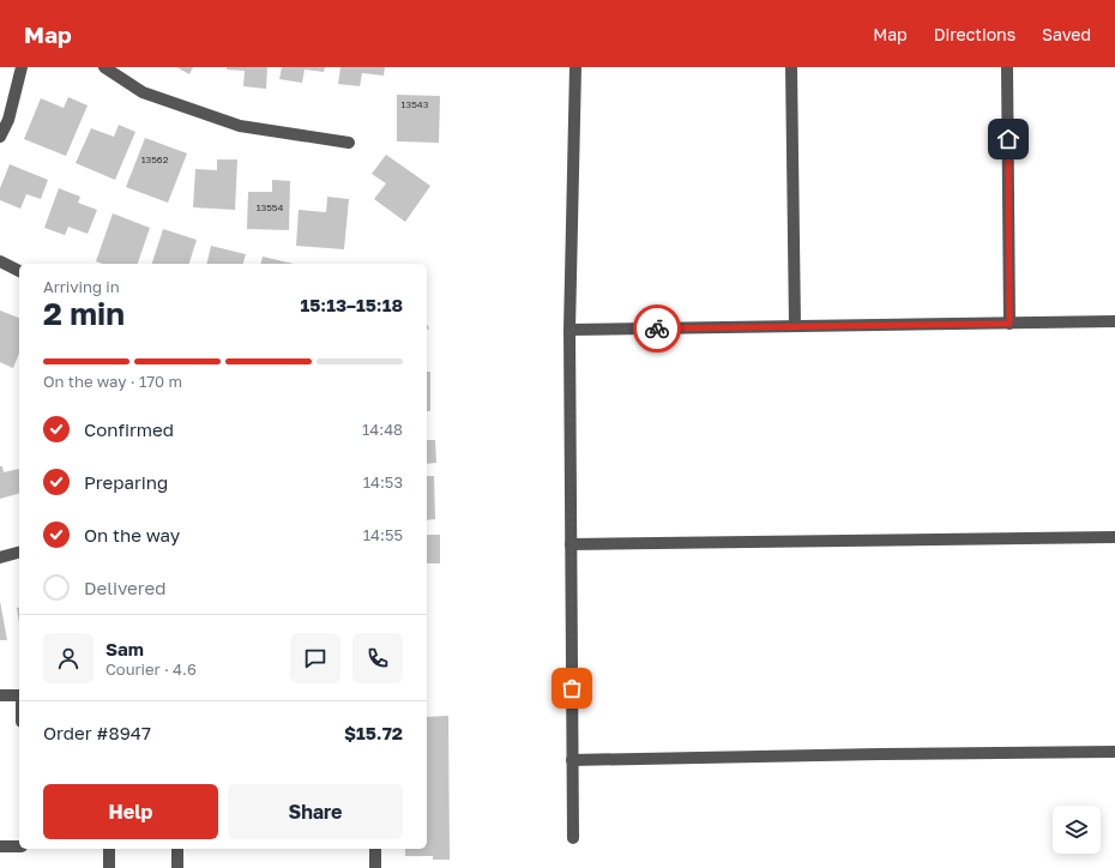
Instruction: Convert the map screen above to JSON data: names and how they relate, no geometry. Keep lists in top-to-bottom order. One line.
{"house_numbers":["13543","13562","13554"],"page":{"header":"Map","nav":["Map","Directions","Saved"],"heading":["2 min","Arriving in","15:13–15:18"],"panel":["Sam","Courier · 4.6","Order #8947","$15.72"],"bar":"On the way · 170 m","list":[["Confirmed","14:48"],["Preparing","14:53"],["On the way","14:55"],"Delivered"],"buttons":["Help","Share"]}}
